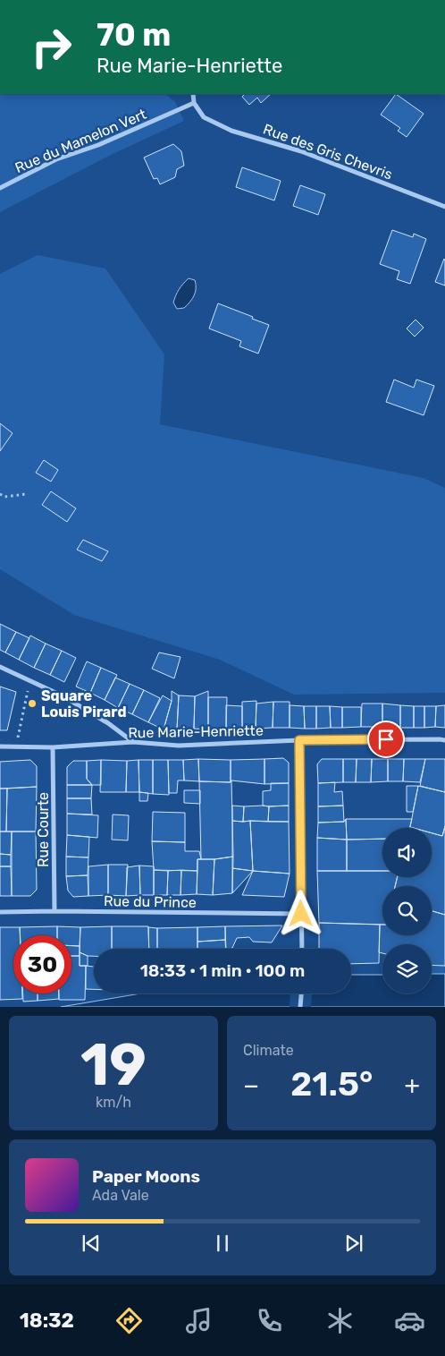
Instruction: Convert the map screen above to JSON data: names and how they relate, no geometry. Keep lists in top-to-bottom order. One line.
{"streets":{"street":["Rue du Mamelon Vert","Rue des Gris Chevris","Rue Marie-Henriette","Rue Courte","Rue du Prince"]},"crossings":[["Rue du Mamelon Vert","Rue des Gris Chevris"],["Rue Marie-Henriette","Rue Courte"],["Rue Courte","Rue du Prince"]],"places":["Square Louis Pirard"],"page":{"turn":["70 m","Rue Marie-Henriette"],"limit":"30","trip":"18:33 · 1 min · 100 m","tile":[["19","km/h"],"Climate"],"heat":["−","21.5°","+"],"song":["Paper Moons","Ada Vale"],"tabs":"18:32"}}
